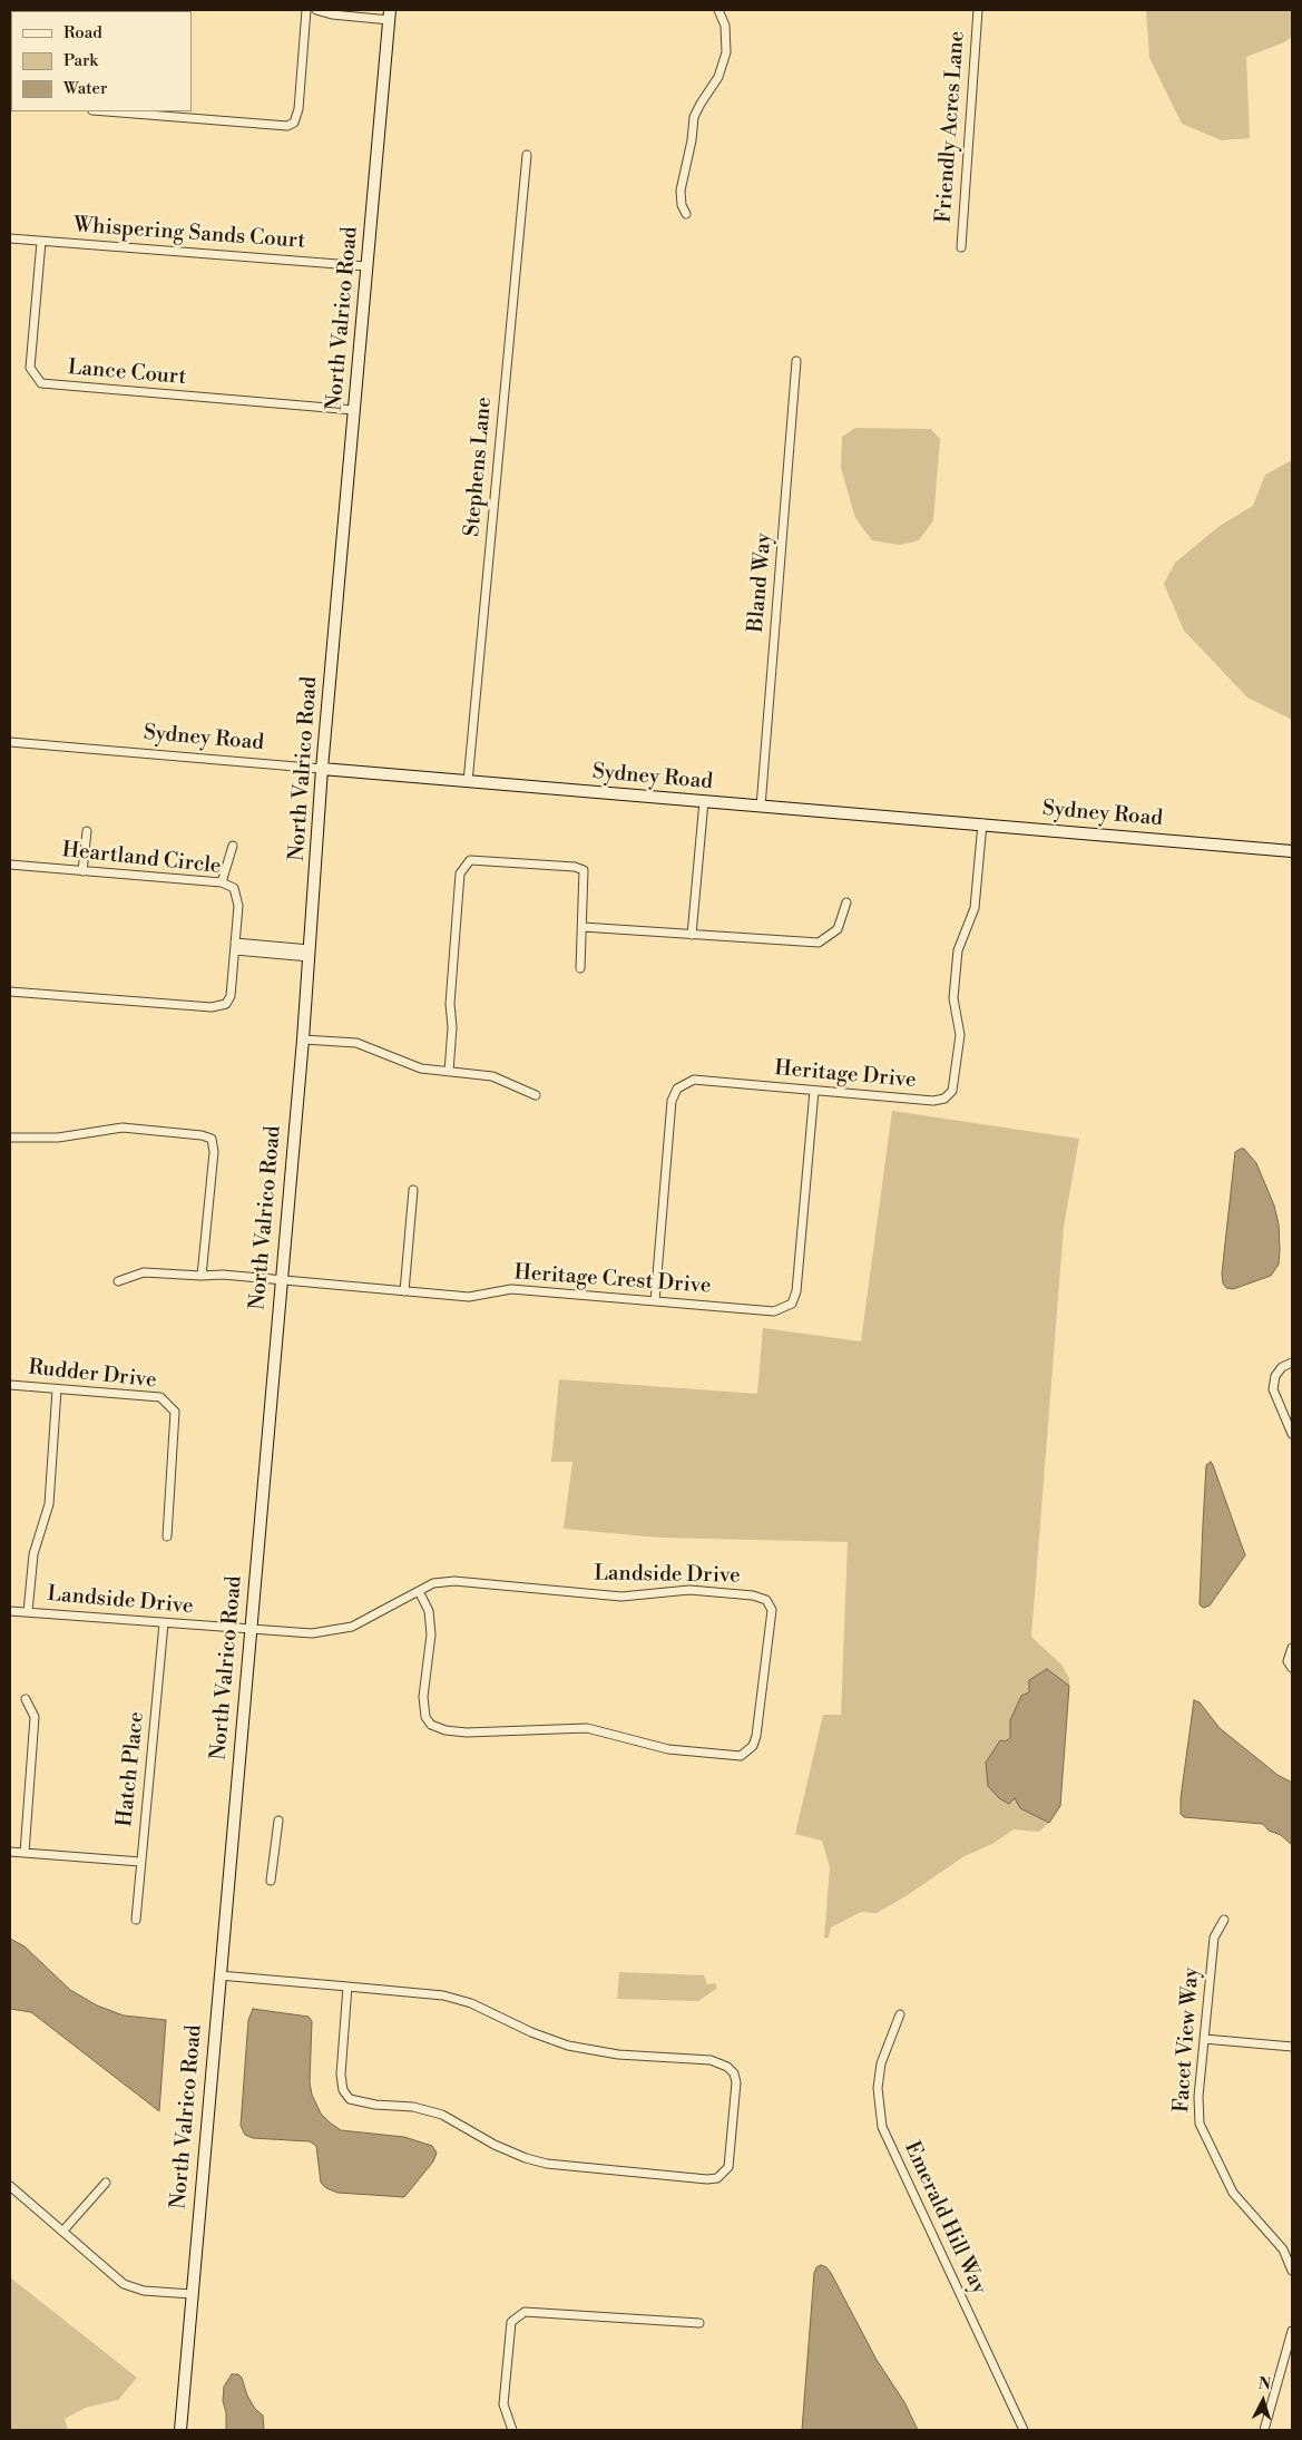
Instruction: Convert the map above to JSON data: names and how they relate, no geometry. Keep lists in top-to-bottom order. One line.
{"streets":{"street":["Friendly Acres Lane","Whispering Sands Court","North Valrico Road","Lance Court","Stephens Lane","Bland Way","Sydney Road","Heartland Circle","Heritage Drive","Heritage Crest Drive","Rudder Drive","Landside Drive","Hatch Place","Facet View Way","Emerald Hill Way"]},"crossings":[["Whispering Sands Court","North Valrico Road"],["Whispering Sands Court","Lance Court"],["North Valrico Road","Lance Court"],["North Valrico Road","Sydney Road"],["North Valrico Road","Heritage Crest Drive"],["North Valrico Road","Landside Drive"],["Stephens Lane","Sydney Road"],["Bland Way","Sydney Road"],["Sydney Road","Heritage Drive"],["Heritage Drive","Heritage Crest Drive"],["Landside Drive","Hatch Place"]],"legend":["Road","Park","Water"],"north":"top"}
